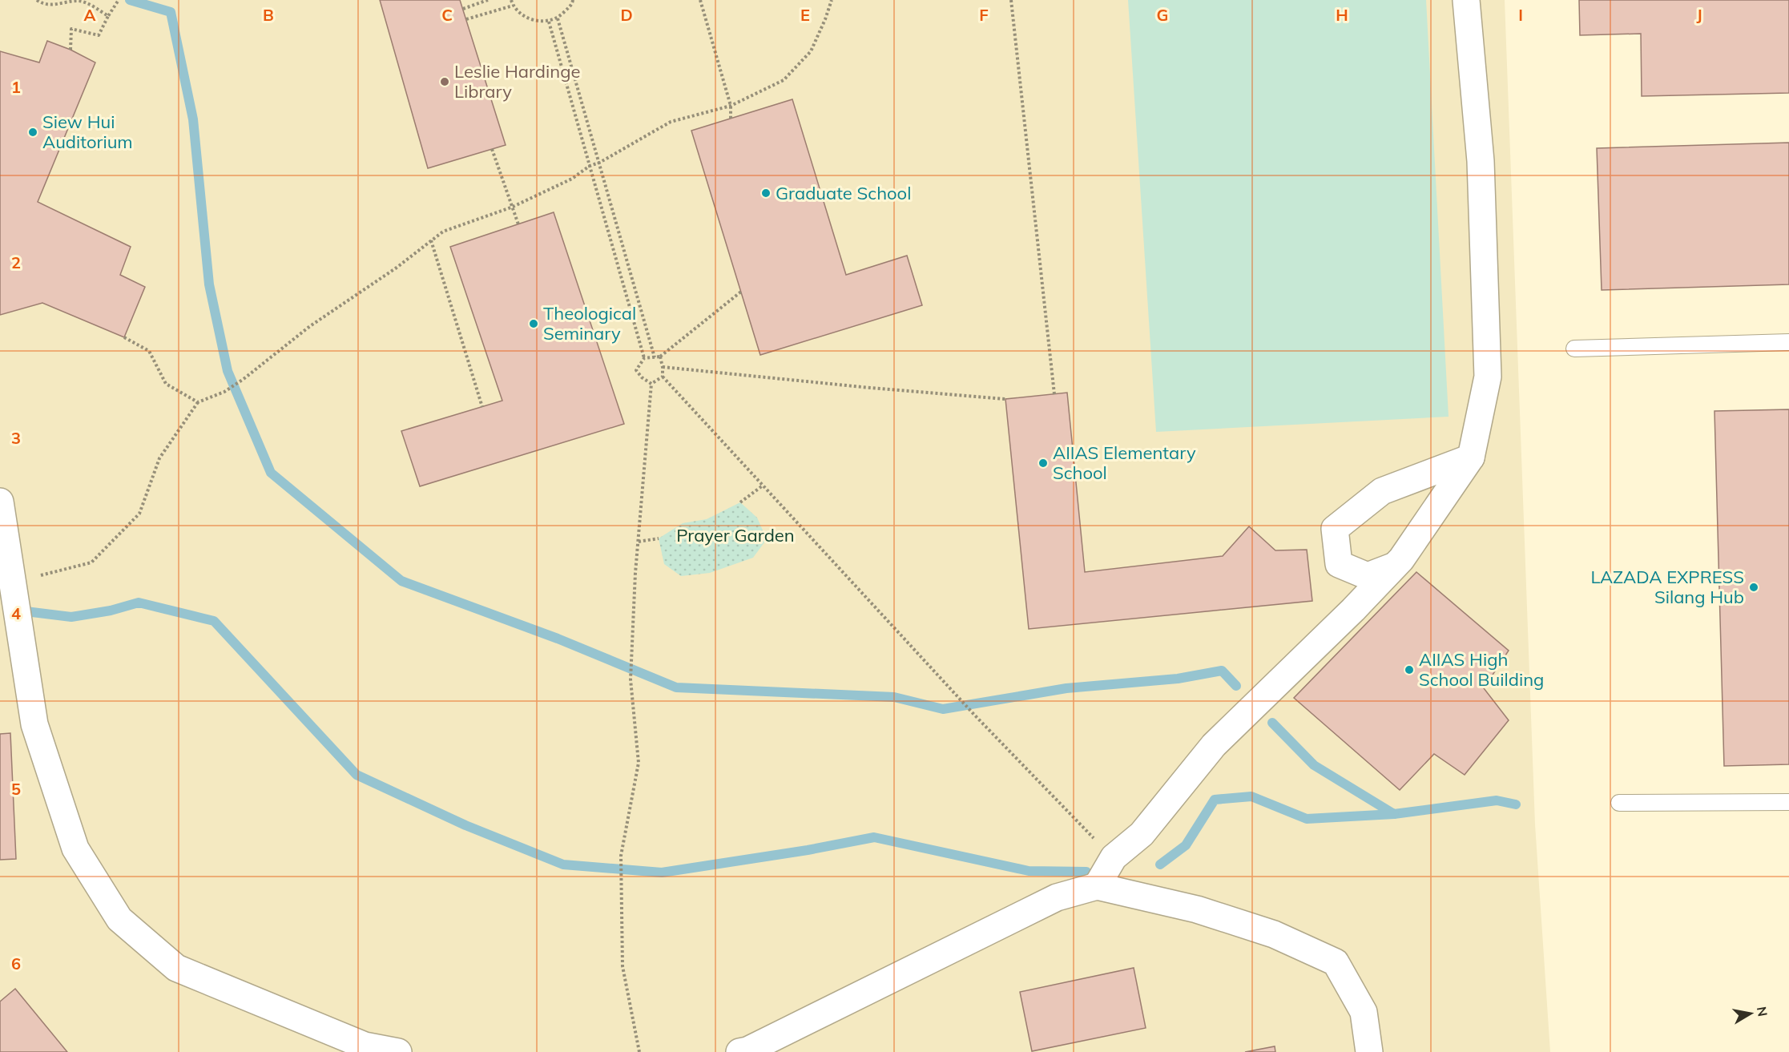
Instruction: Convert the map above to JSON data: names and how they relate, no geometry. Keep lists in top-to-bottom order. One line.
{"parks":["Prayer Garden"],"places":["Leslie Hardinge Library","Siew Hui Auditorium","Graduate School","Theological Seminary","AIIAS Elementary School","LAZADA EXPRESS Silang Hub","AIIAS High School Building"],"north":"right","grid":{"columns":["A","B","C","D","E","F","G","H","I","J"],"rows":["1","2","3","4","5","6"]}}
